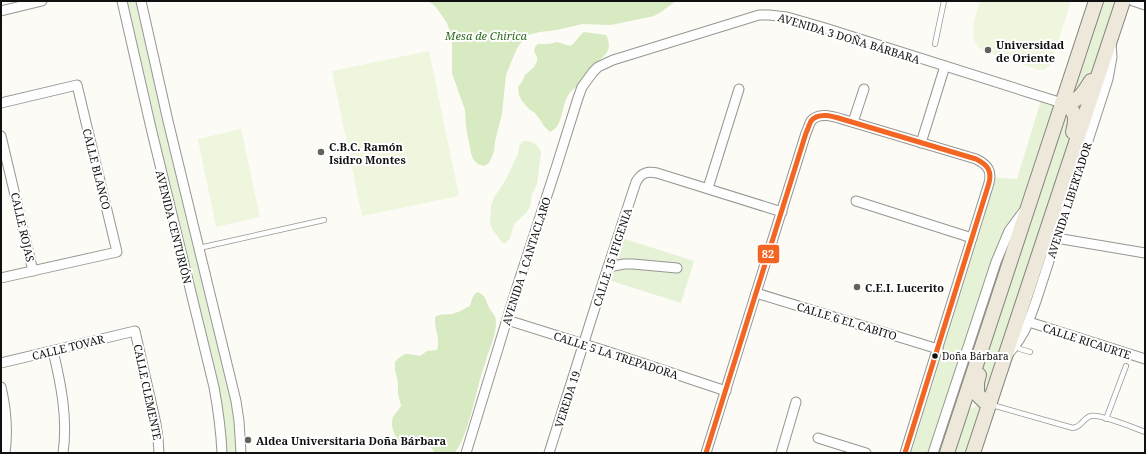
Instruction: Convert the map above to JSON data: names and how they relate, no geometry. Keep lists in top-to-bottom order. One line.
{"streets":{"main road":["AVENIDA LIBERTADOR"],"street":["AVENIDA 3 DOÑA BÁRBARA","CALLE BLANCO","CALLE ROJAS","AVENIDA CENTURIÓN","CALLE 15 IFIGENIA","AVENIDA 1 CANTACLARO","CALLE 6 EL CABITO","CALLE RICAURTE","CALLE TOVAR","CALLE 5 LA TREPADORA","CALLE CLEMENTE","VEREDA 19"]},"crossings":[["AVENIDA 3 DOÑA BÁRBARA","AVENIDA 1 CANTACLARO"],["CALLE BLANCO","CALLE ROJAS"],["AVENIDA LIBERTADOR","CALLE RICAURTE"],["CALLE 15 IFIGENIA","CALLE 5 LA TREPADORA"],["CALLE 15 IFIGENIA","VEREDA 19"],["AVENIDA 1 CANTACLARO","CALLE 5 LA TREPADORA"],["CALLE TOVAR","CALLE CLEMENTE"],["CALLE 5 LA TREPADORA","VEREDA 19"]],"parks":["Mesa de Chirica"],"places":["Universidad de Oriente","C.B.C. Ramón Isidro Montes","C.E.I. Lucerito","Doña Bárbara","Aldea Universitaria Doña Bárbara"],"lines":["transit line 82"]}
